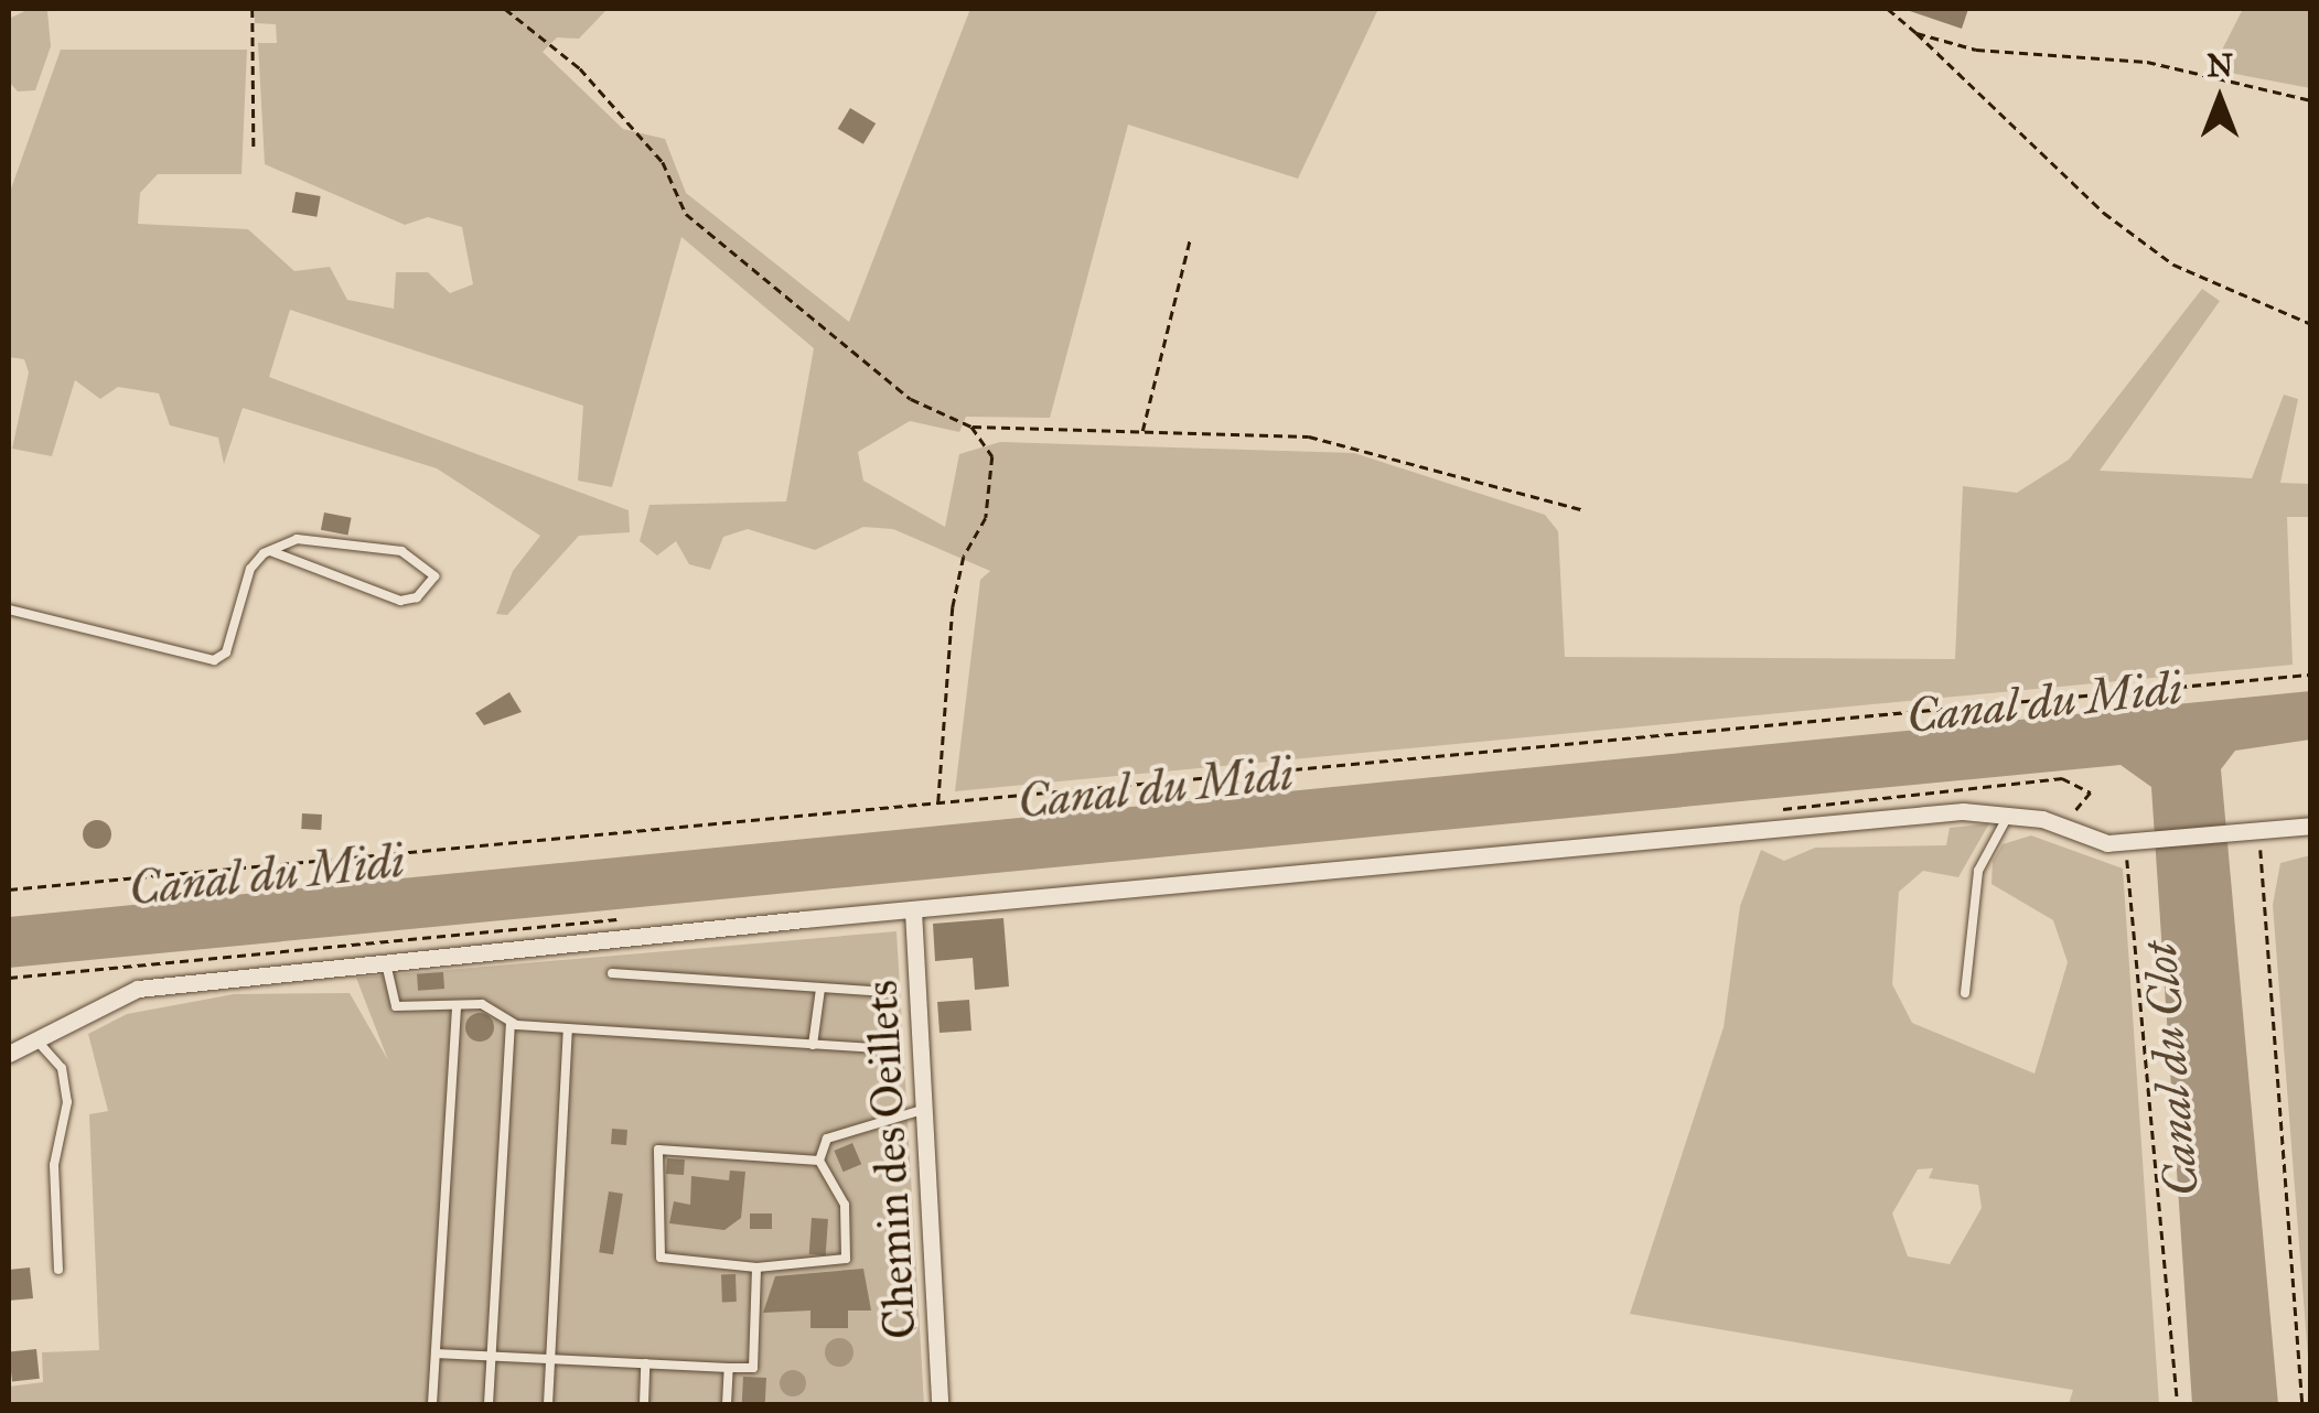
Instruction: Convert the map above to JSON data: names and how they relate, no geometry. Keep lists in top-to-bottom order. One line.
{"streets":{"street":["Chemin des Oeillets"]},"water":["Canal du Midi","Canal du Clot"],"north":"top"}
